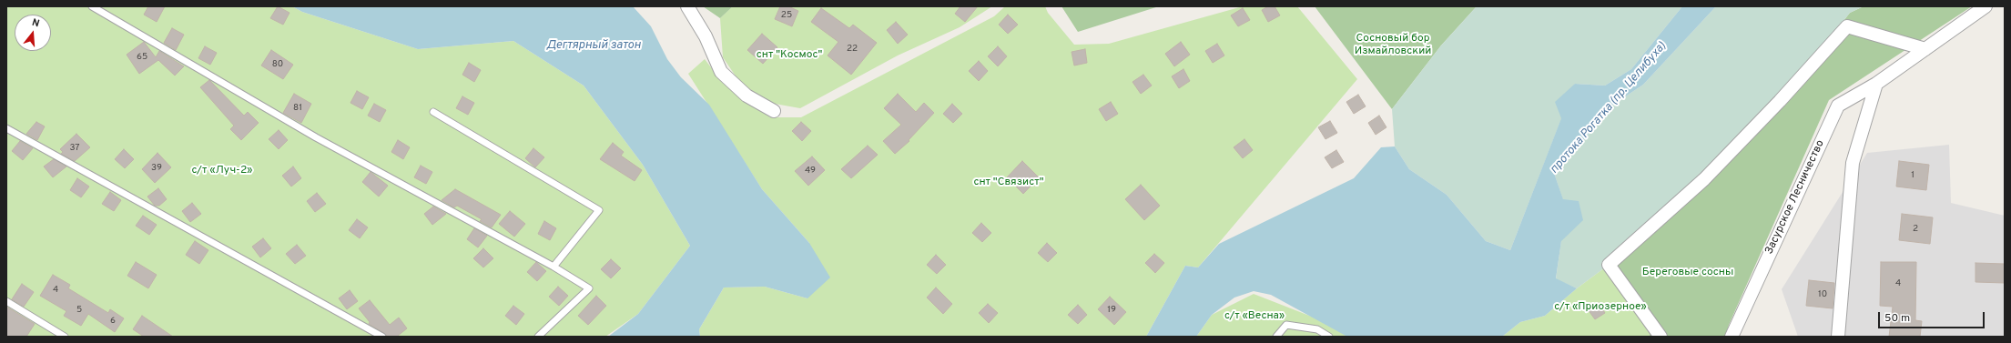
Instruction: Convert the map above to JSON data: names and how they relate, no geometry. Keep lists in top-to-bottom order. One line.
{"streets":{"street":["Засурское Лесничество"]},"water":["Дегтярный затон","протока Рогатка (пр. Целибуха)"],"parks":["Сосновый бор Измайловский","снт \"Космос\"","с/т «Луч-2»","снт \"Связист\"","Береговые сосны","с/т «Приозерное»","с/т «Весна»"],"house_numbers":["25","22","65","80","81","37","39","49","1","2","4","4","10","5","19","6"],"scale_bar":"50 m","north":"top"}
